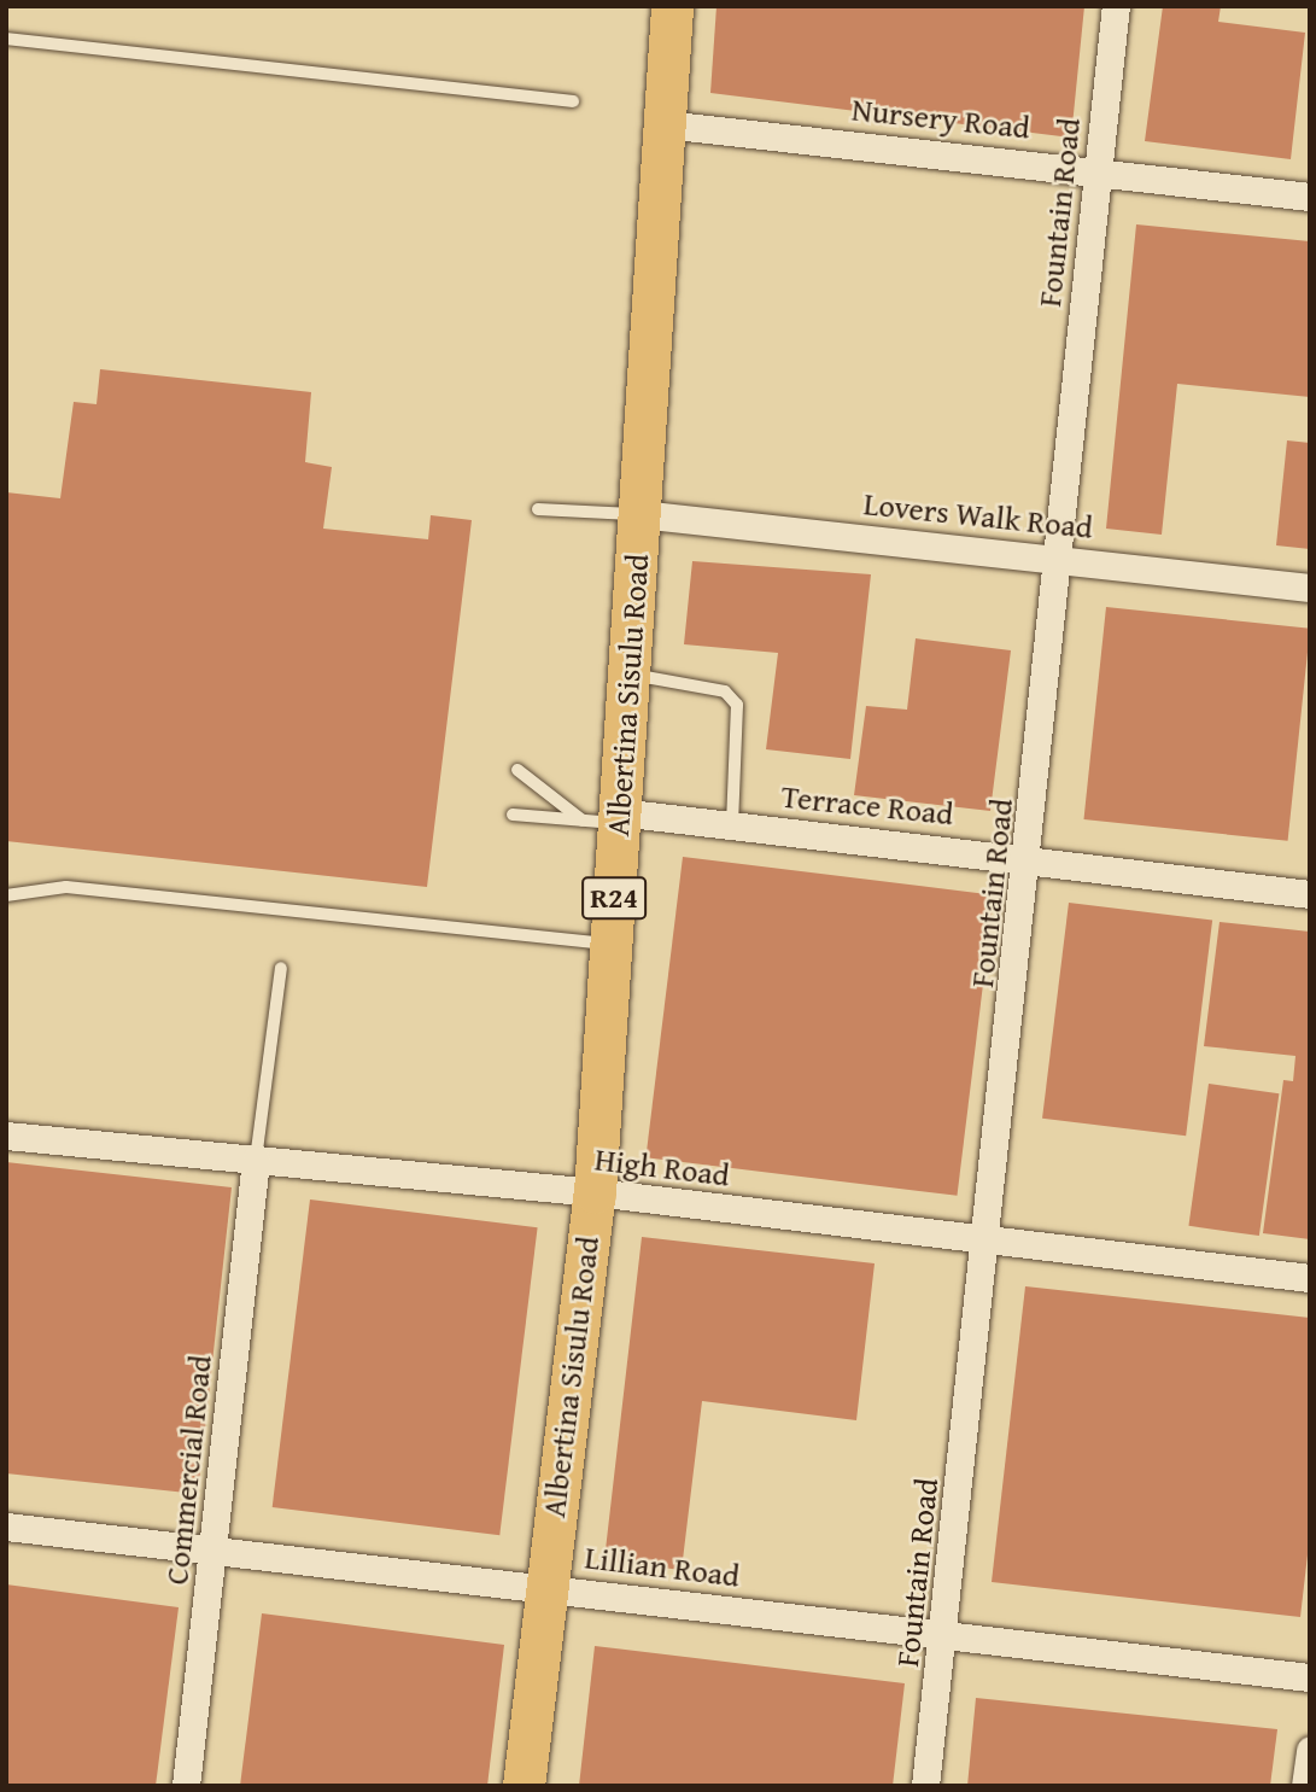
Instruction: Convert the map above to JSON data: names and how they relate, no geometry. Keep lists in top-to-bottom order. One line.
{"streets":{"main road":["Albertina Sisulu Road","R24"],"street":["Nursery Road","Fountain Road","Lovers Walk Road","Terrace Road","High Road","Commercial Road","Lillian Road"]},"crossings":[["Nursery Road","Fountain Road"],["Nursery Road","Albertina Sisulu Road"],["Fountain Road","Lovers Walk Road"],["Fountain Road","Terrace Road"],["Fountain Road","High Road"],["Fountain Road","Lillian Road"],["Lovers Walk Road","Albertina Sisulu Road"],["Albertina Sisulu Road","Terrace Road"],["Albertina Sisulu Road","High Road"],["Albertina Sisulu Road","Lillian Road"],["High Road","Commercial Road"],["Commercial Road","Lillian Road"]]}
